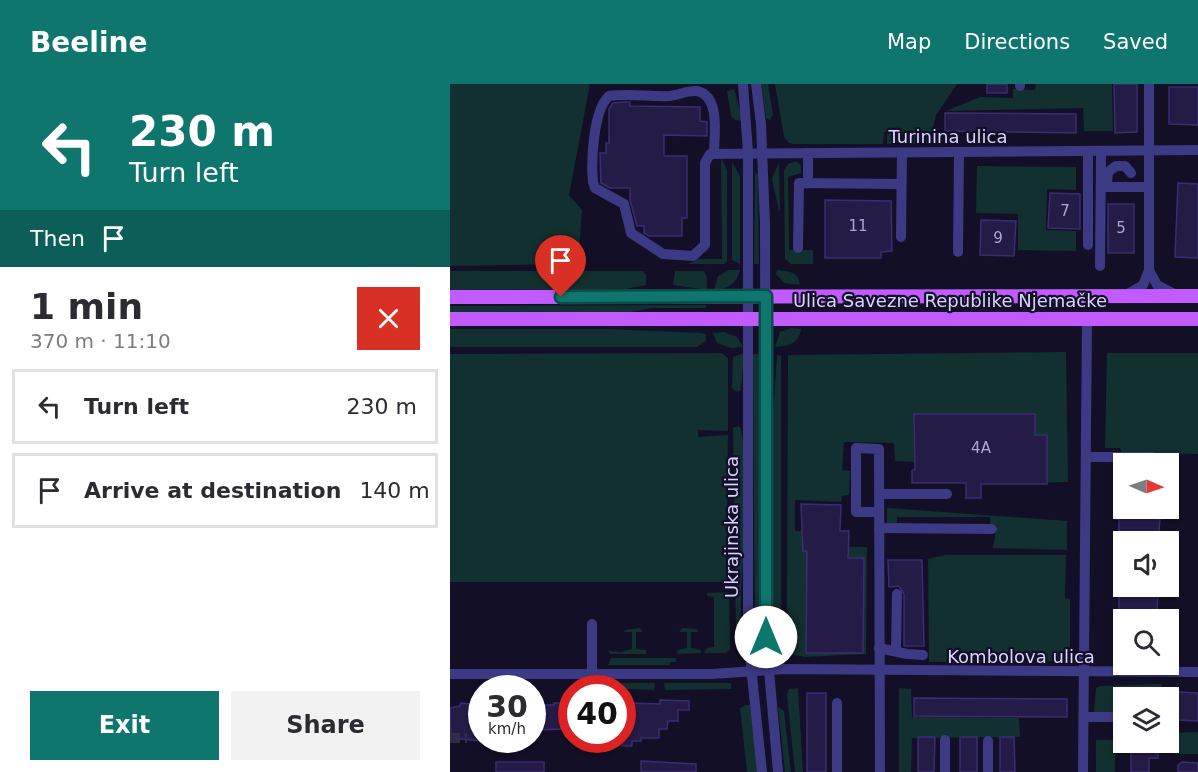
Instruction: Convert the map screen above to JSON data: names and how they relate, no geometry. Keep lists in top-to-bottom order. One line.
{"streets":{"main road":["Ulica Savezne Republike Njemačke"],"street":["Turinina ulica","Ukrajinska ulica","Kombolova ulica"]},"crossings":[["Turinina ulica","Ukrajinska ulica"],["Ulica Savezne Republike Njemačke","Ukrajinska ulica"],["Ukrajinska ulica","Kombolova ulica"]],"house_numbers":["7","11","5","9","4A"],"north":"right","page":{"header":"Beeline","nav":["Map","Directions","Saved"],"turn":["230 m","Turn left"],"then":"Then","heading":["1 min","370 m · 11:10"],"list":[{"name":"Turn left","value":"230 m"},{"name":"Arrive at destination","value":"140 m"}],"speed":"30 km/h","limit":"40","buttons":["Exit","Share"]}}
